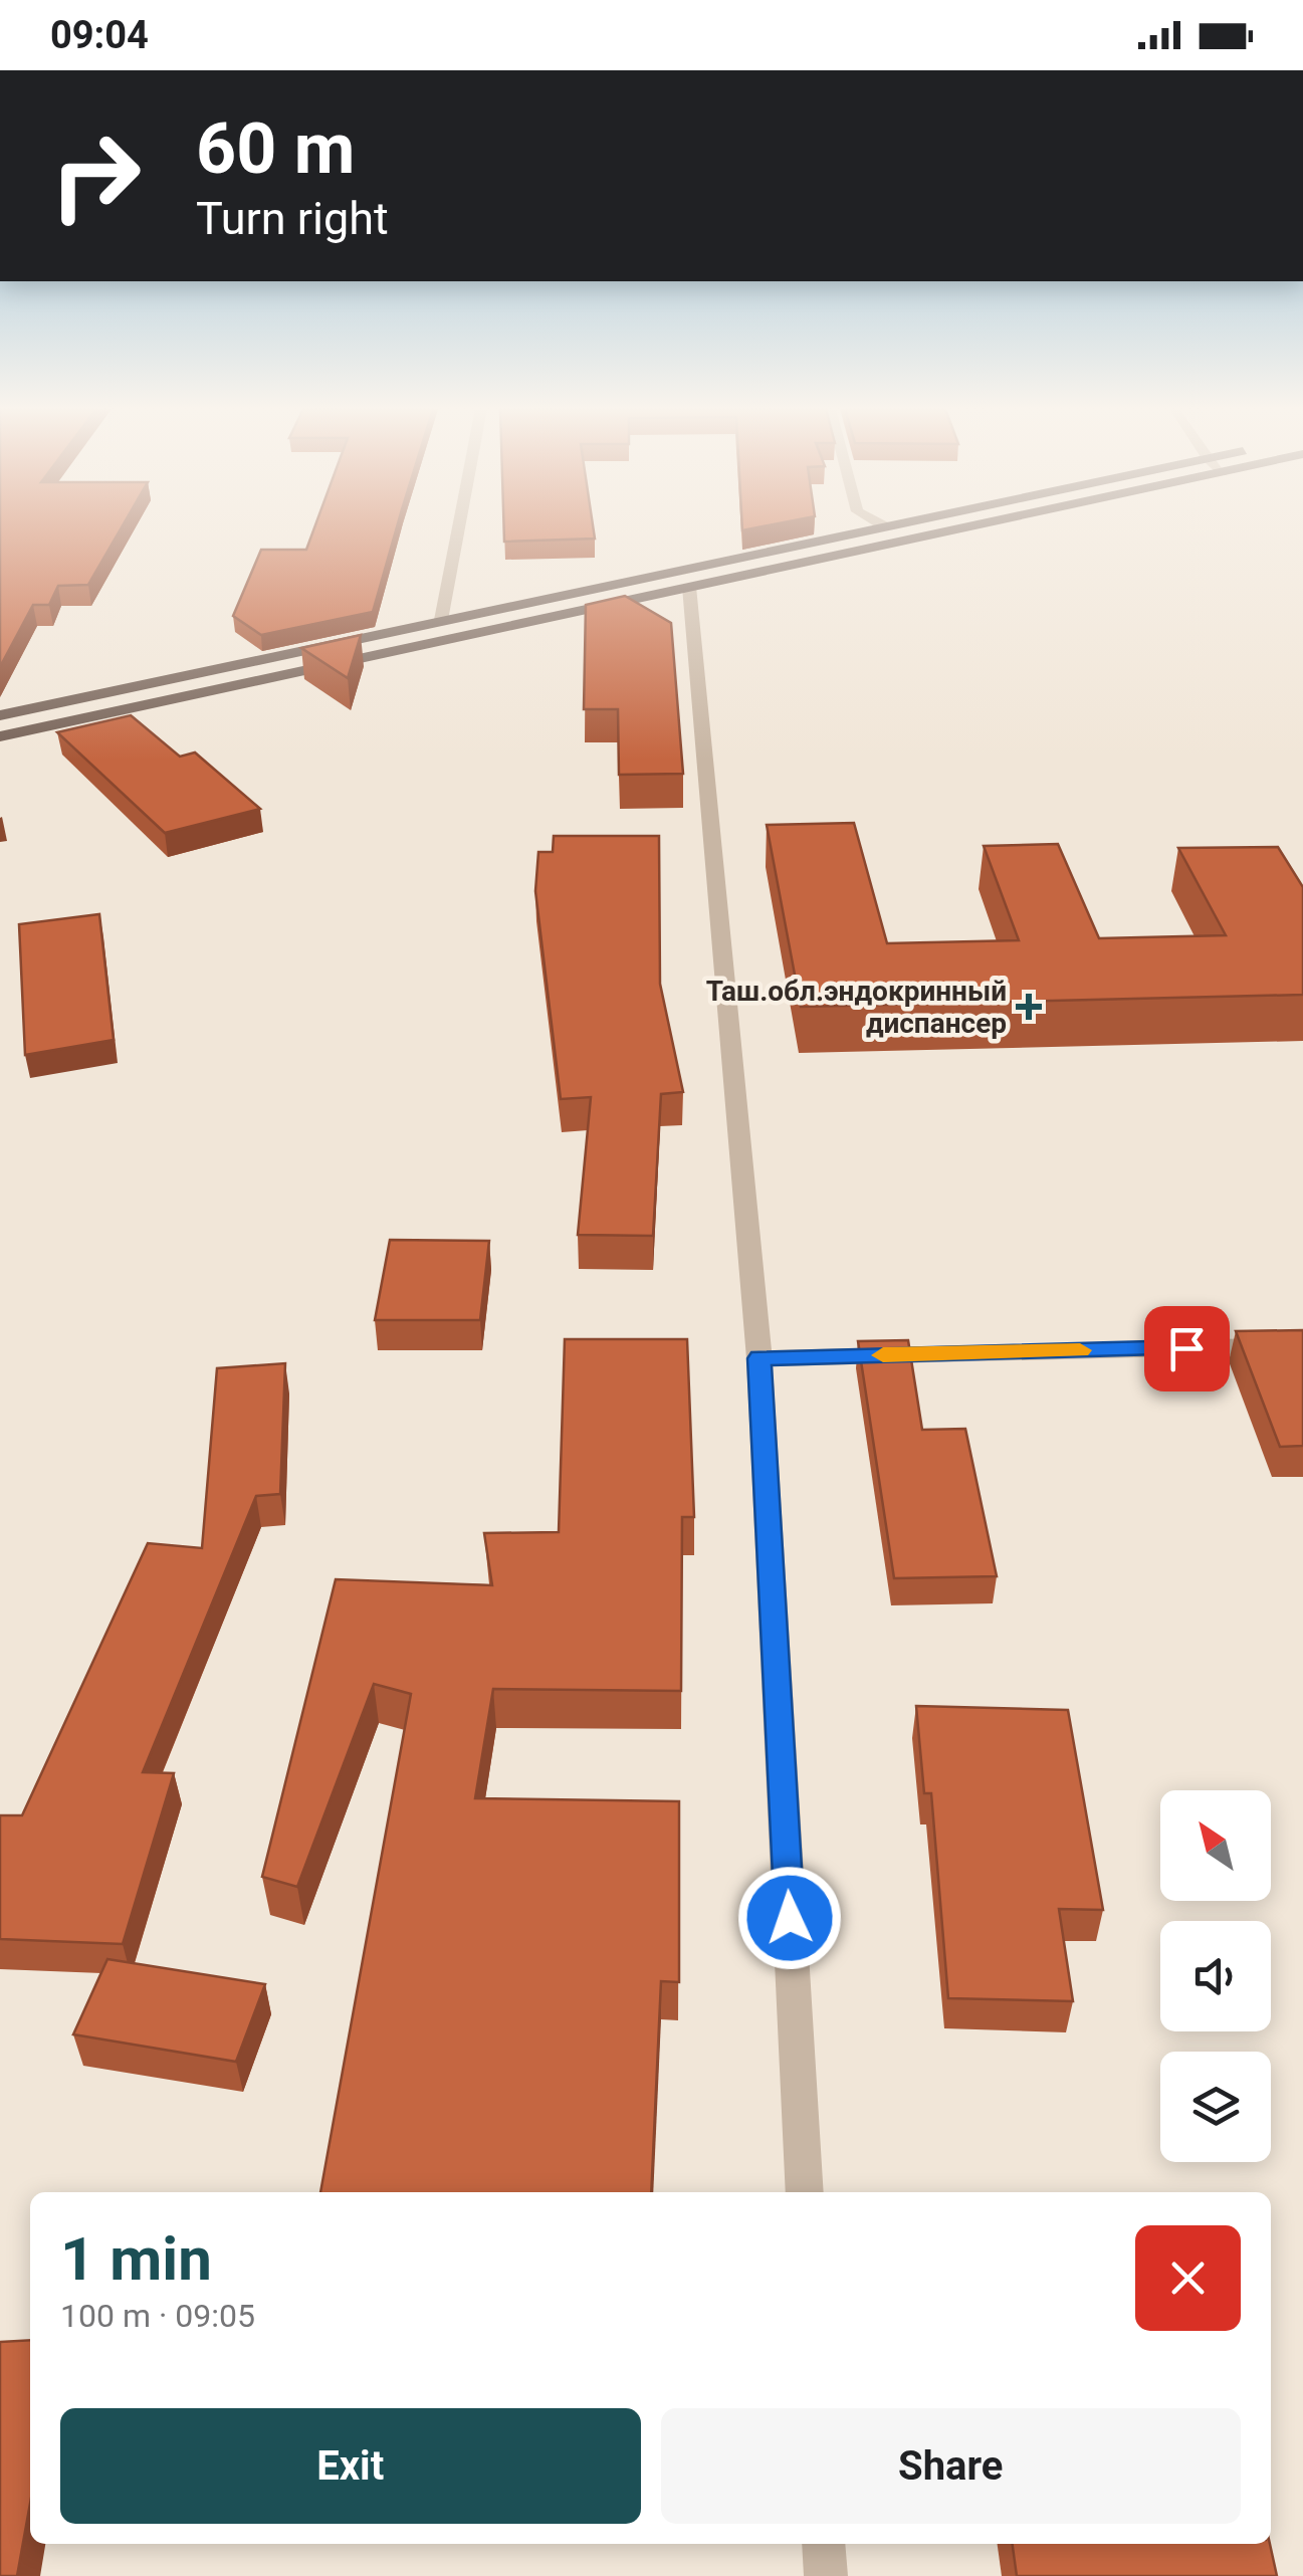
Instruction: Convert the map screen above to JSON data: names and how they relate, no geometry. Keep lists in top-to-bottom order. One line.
{"places":{"health":["Таш.обл.эндокринный диспансер"]},"north":"top left","page":{"status":"09:04","turn":["60 m","Turn right"],"heading":["1 min","100 m · 09:05"],"buttons":["Exit","Share"]}}
